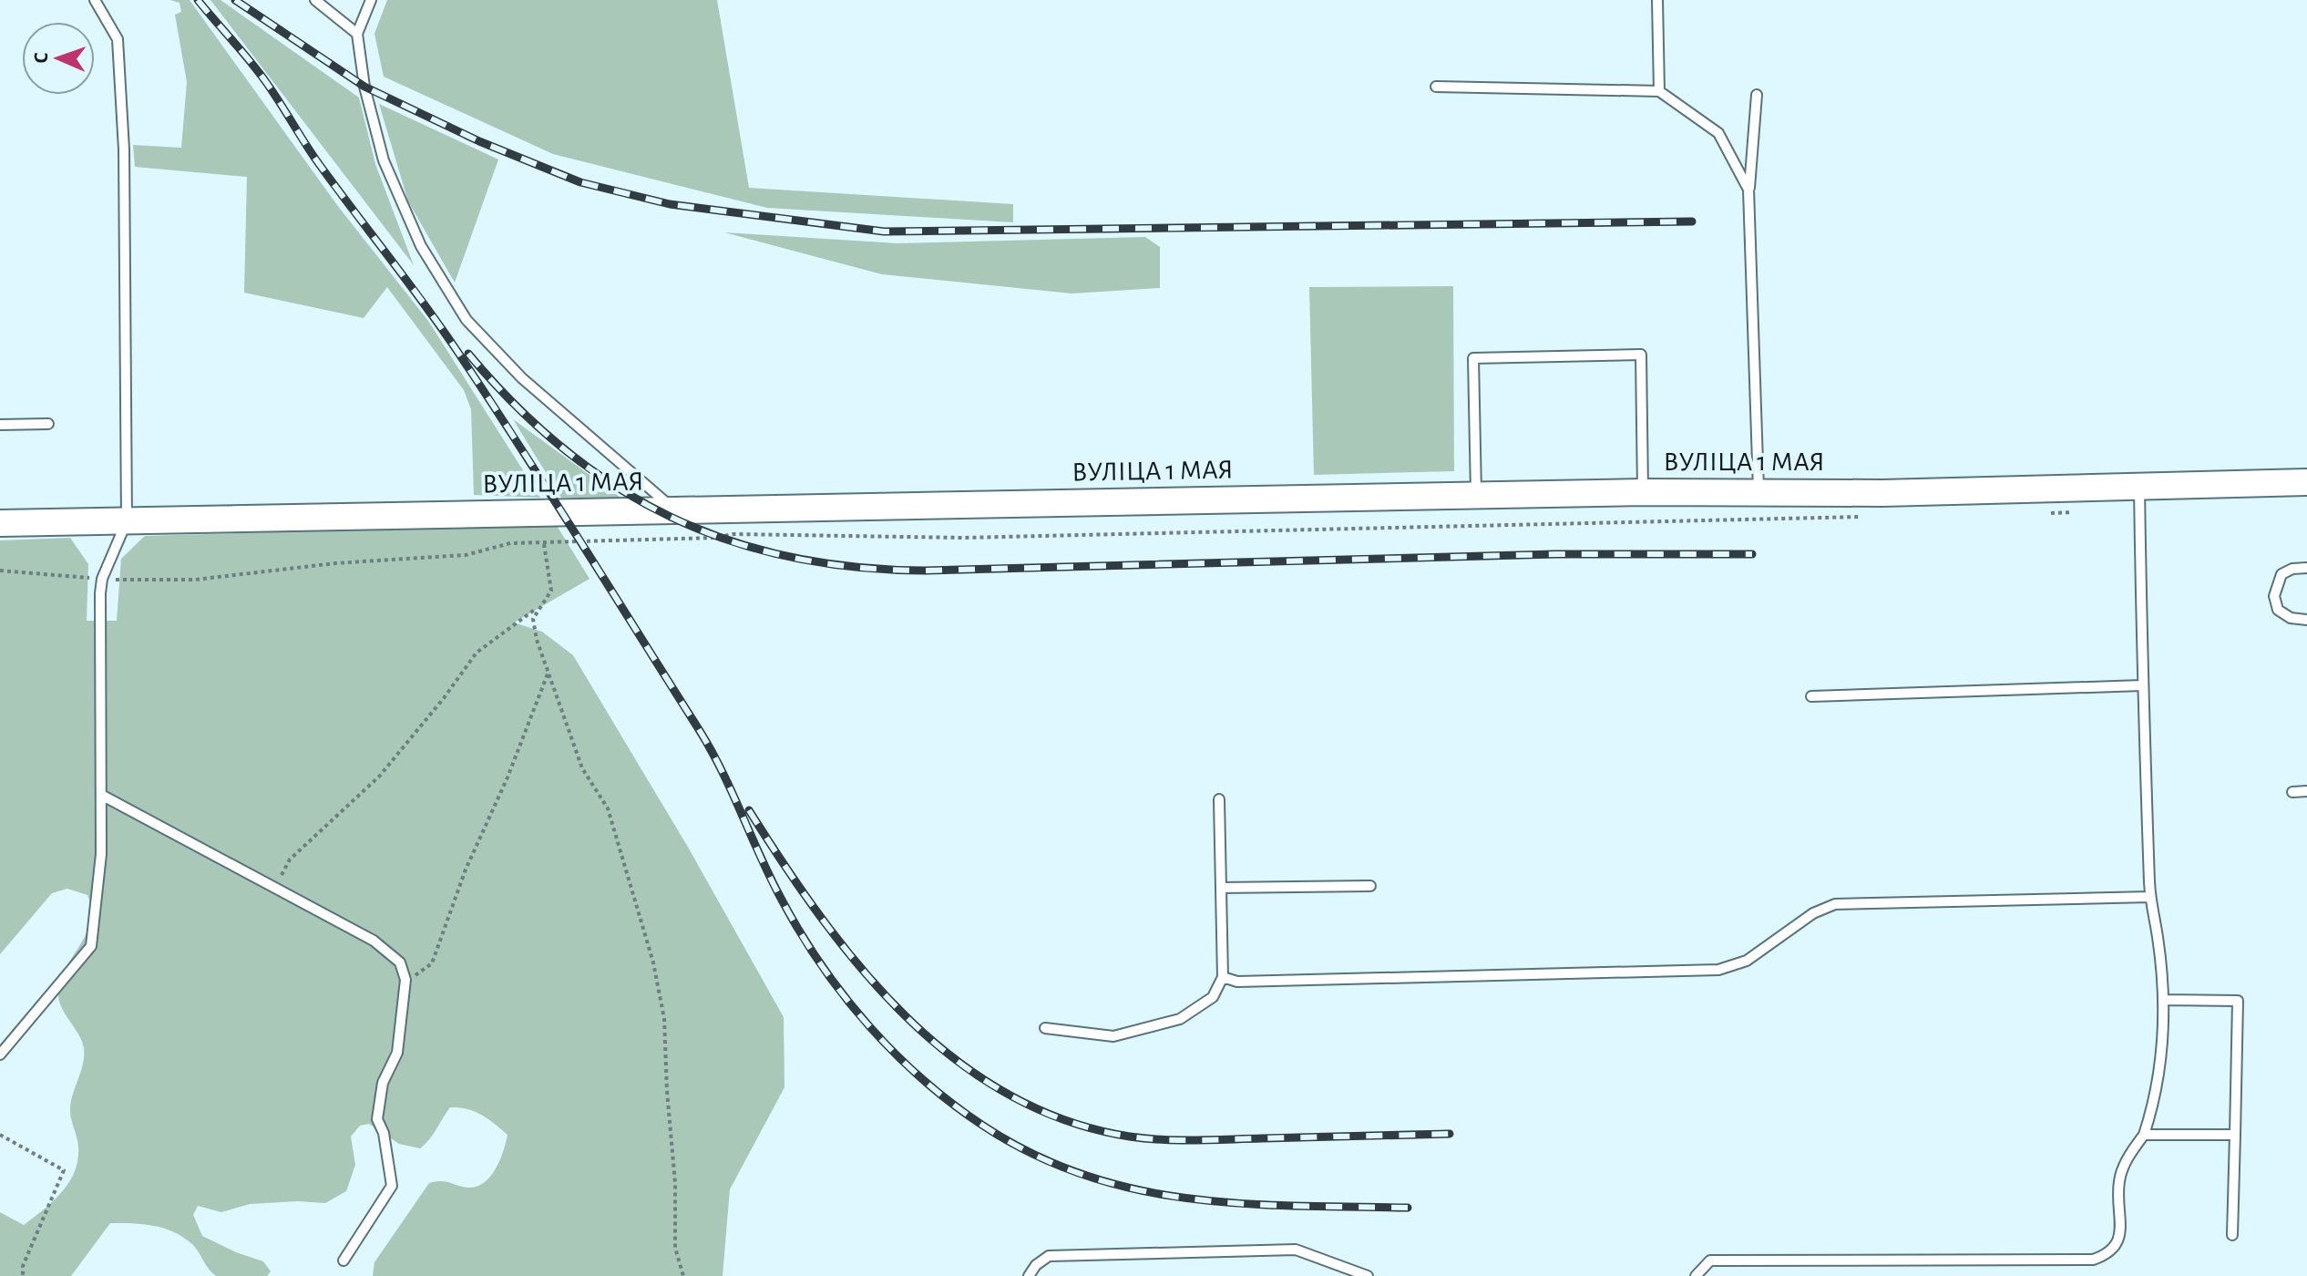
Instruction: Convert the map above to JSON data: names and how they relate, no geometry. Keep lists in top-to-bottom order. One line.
{"streets":{"street":["ВУЛІЦА 1 МАЯ"]},"north":"left"}
